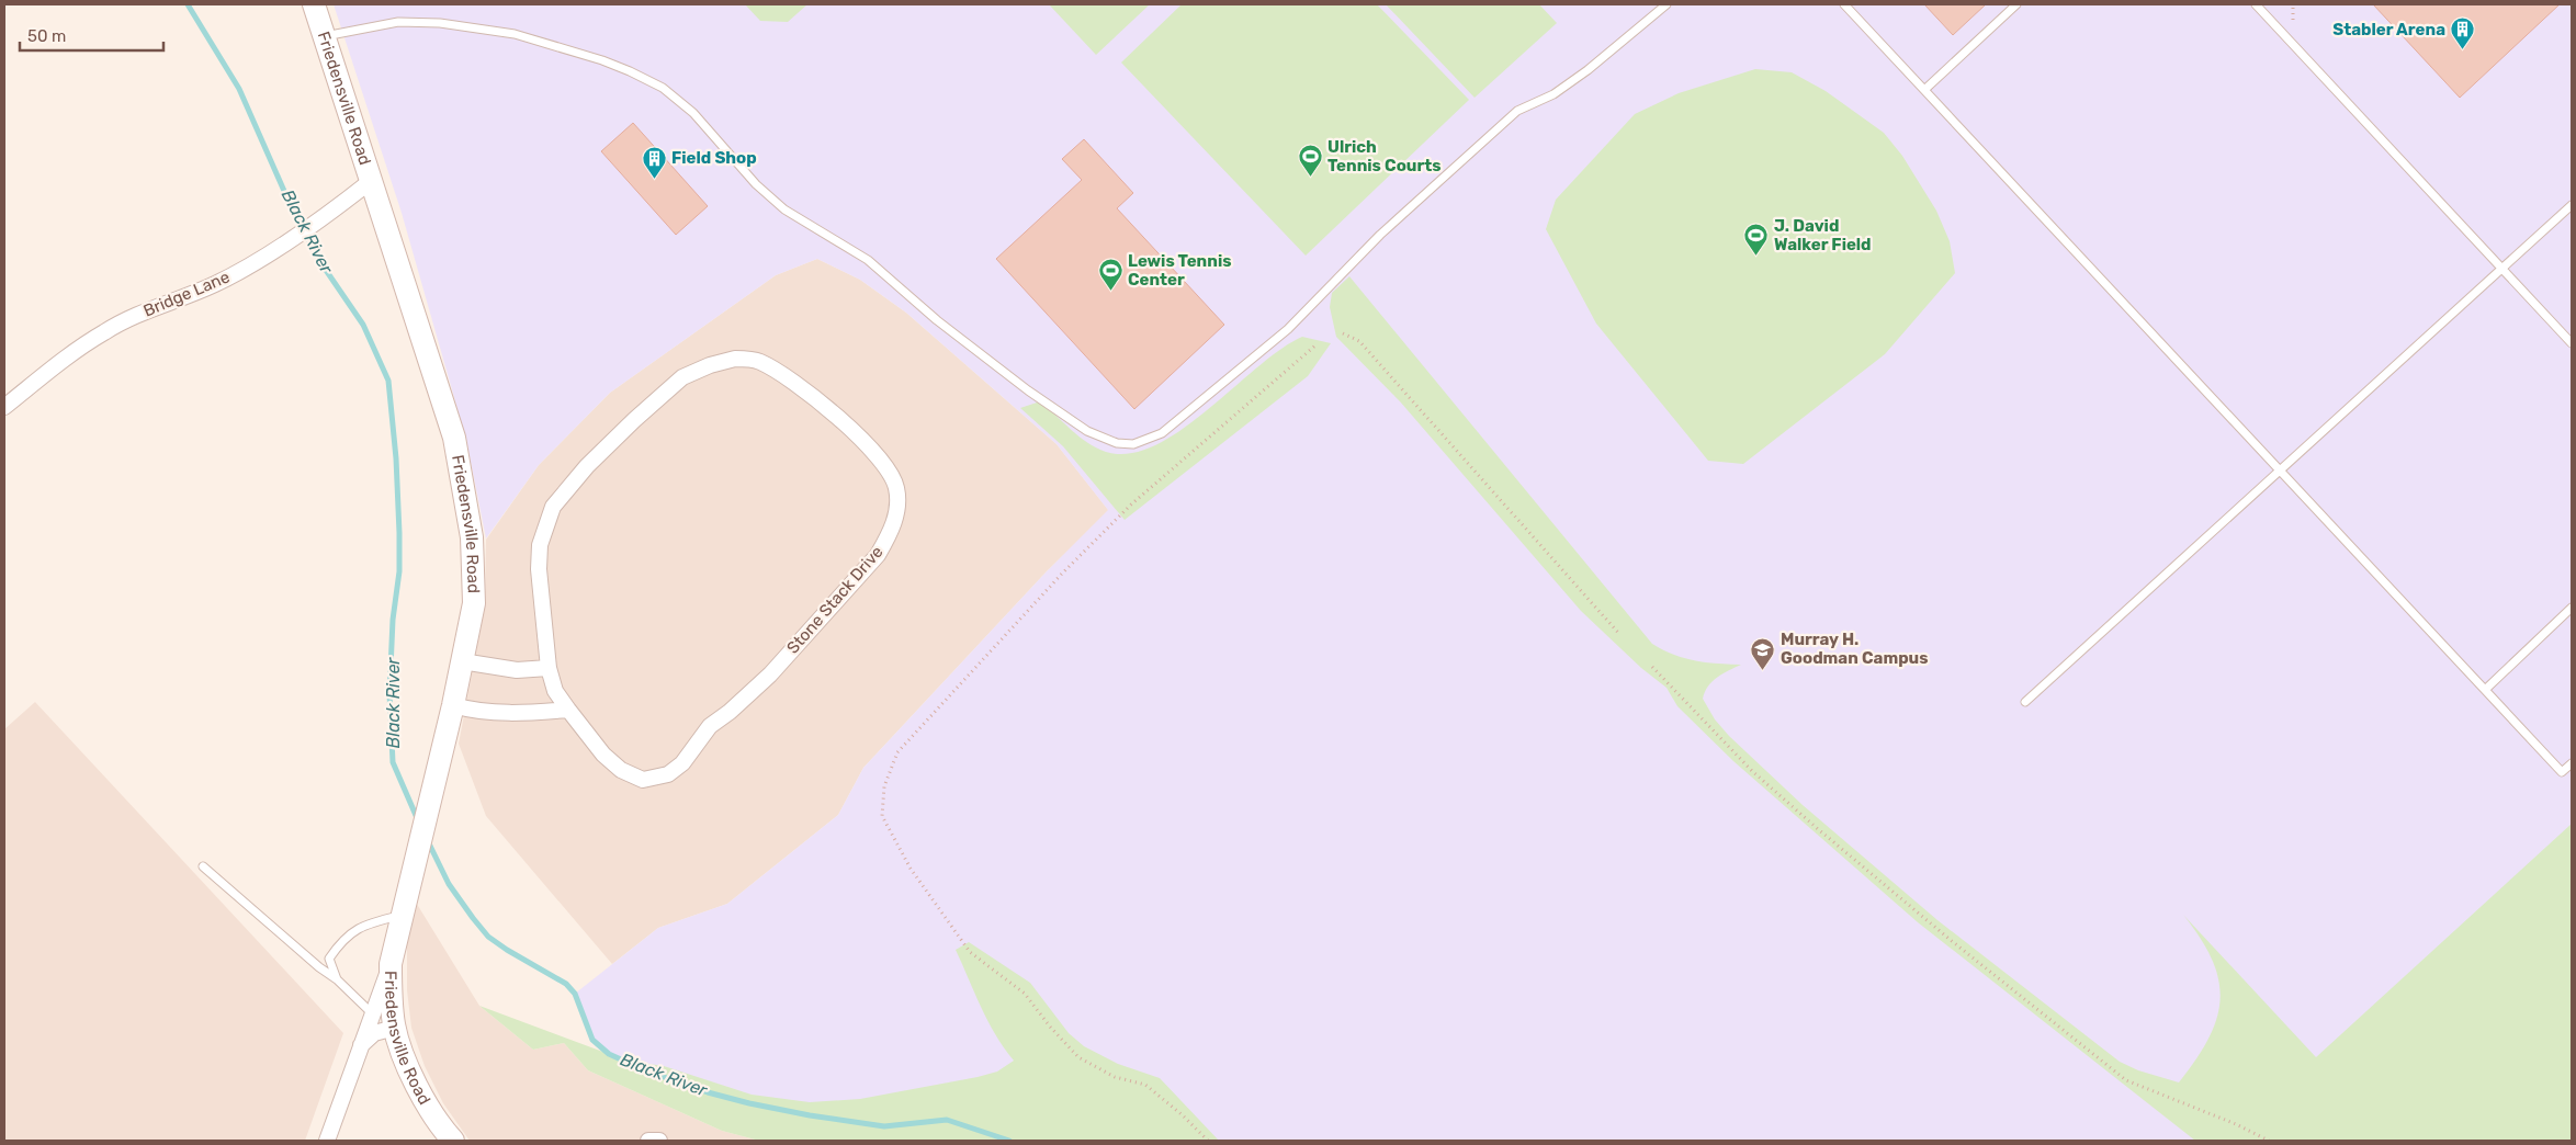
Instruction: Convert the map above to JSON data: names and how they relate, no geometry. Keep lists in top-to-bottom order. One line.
{"streets":{"street":["Friedensville Road","Bridge Lane","Stone Stack Drive"]},"crossings":[["Friedensville Road","Bridge Lane"]],"water":["Black River"],"places":{"building":["Stabler Arena","Field Shop"],"sports":["Ulrich Tennis Courts","J. David Walker Field","Lewis Tennis Center"],"school or university":["Murray H. Goodman Campus"]},"scale_bar":"50 m"}
